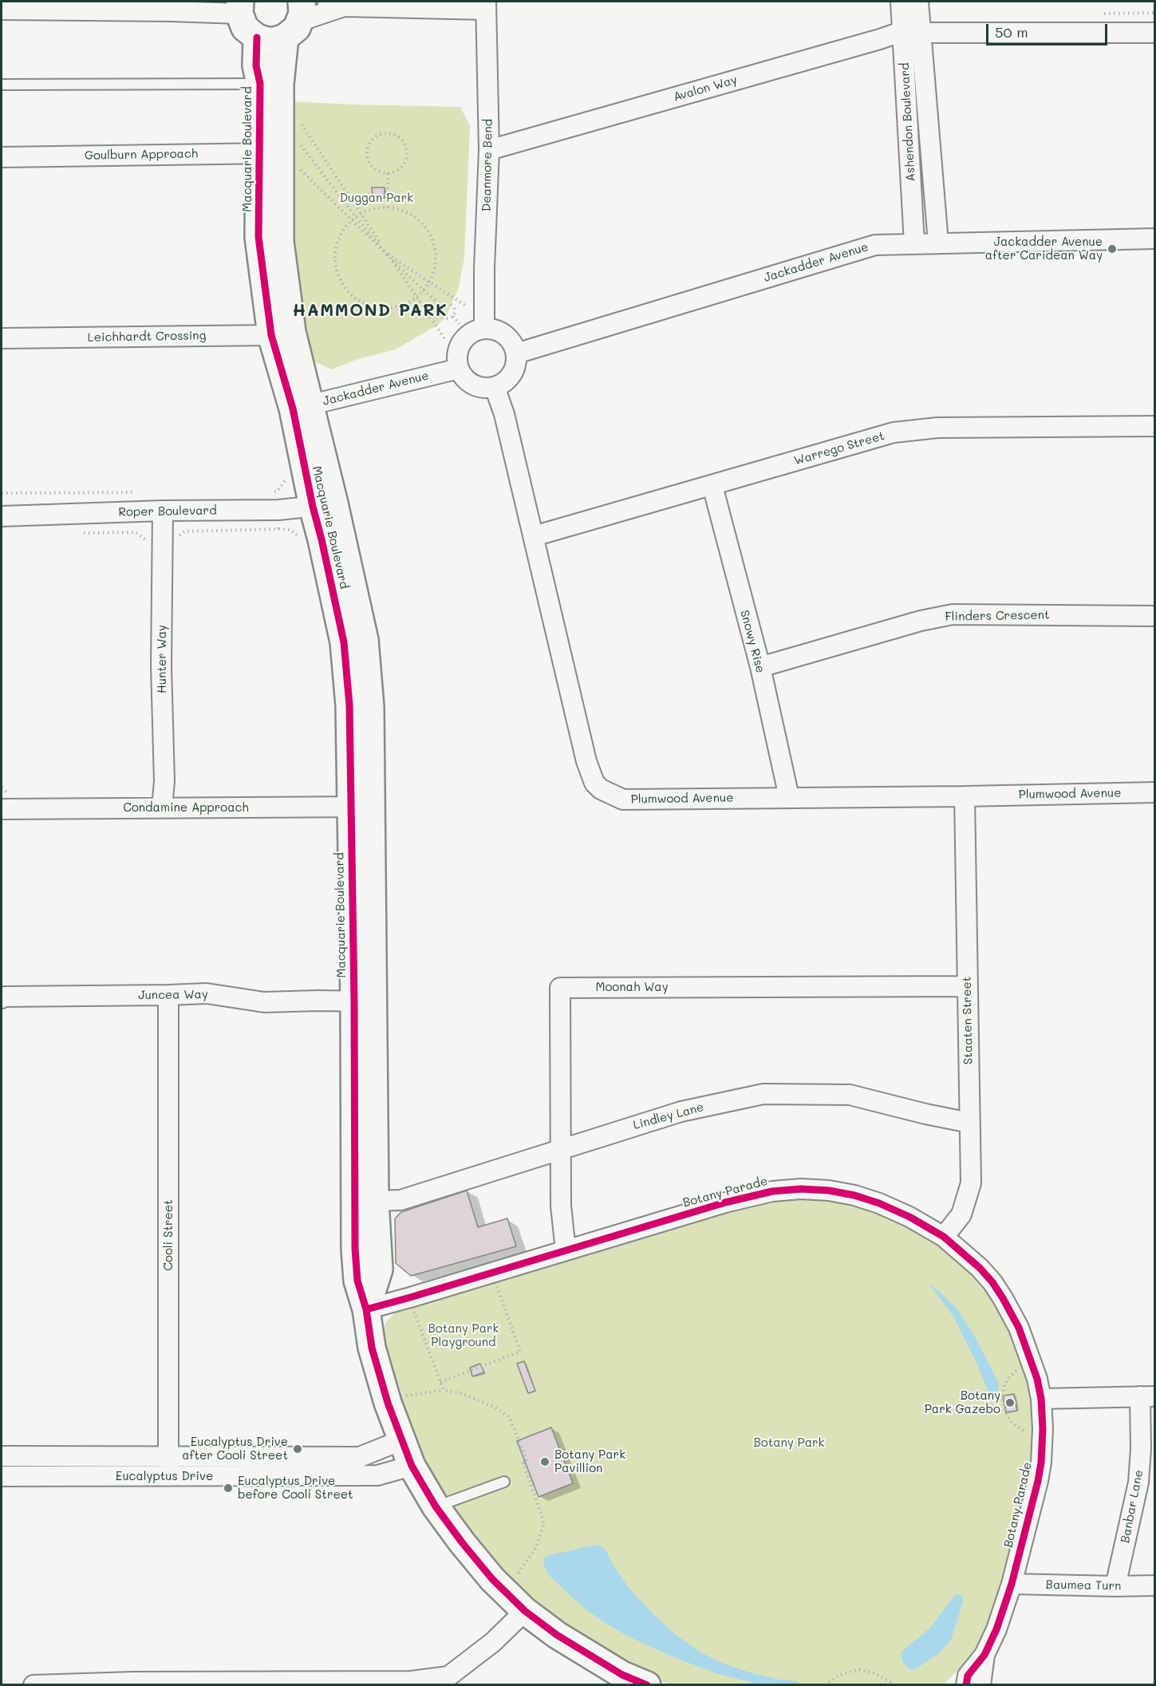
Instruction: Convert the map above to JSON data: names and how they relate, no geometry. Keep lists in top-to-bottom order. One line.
{"streets":{"street":["Avalon Way","Ashendon Boulevard","Macquarie Boulevard","Goulburn Approach","Deanmore Bend","Jackadder Avenue","Leichhardt Crossing","Warrego Street","Roper Boulevard","Flinders Crescent","Snowy Rise","Hunter Way","Plumwood Avenue","Condamine Approach","Moonah Way","Juncea Way","Staaten Street","Lindley Lane","Botany Parade","Cooli Street","Eucalyptus Drive","Banbar Lane","Baumea Turn"]},"crossings":[["Avalon Way","Ashendon Boulevard"],["Avalon Way","Deanmore Bend"],["Ashendon Boulevard","Jackadder Avenue"],["Macquarie Boulevard","Goulburn Approach"],["Macquarie Boulevard","Jackadder Avenue"],["Macquarie Boulevard","Leichhardt Crossing"],["Macquarie Boulevard","Roper Boulevard"],["Macquarie Boulevard","Condamine Approach"],["Macquarie Boulevard","Juncea Way"],["Macquarie Boulevard","Lindley Lane"],["Macquarie Boulevard","Botany Parade"],["Macquarie Boulevard","Eucalyptus Drive"],["Deanmore Bend","Jackadder Avenue"],["Deanmore Bend","Plumwood Avenue"],["Jackadder Avenue","Plumwood Avenue"],["Warrego Street","Snowy Rise"],["Warrego Street","Plumwood Avenue"],["Roper Boulevard","Hunter Way"],["Flinders Crescent","Snowy Rise"],["Snowy Rise","Plumwood Avenue"],["Hunter Way","Condamine Approach"],["Plumwood Avenue","Staaten Street"],["Moonah Way","Staaten Street"],["Moonah Way","Lindley Lane"],["Moonah Way","Botany Parade"],["Juncea Way","Cooli Street"],["Staaten Street","Lindley Lane"],["Staaten Street","Botany Parade"],["Botany Parade","Baumea Turn"],["Cooli Street","Eucalyptus Drive"],["Banbar Lane","Baumea Turn"]],"districts":["HAMMOND PARK"],"parks":["Duggan Park","Botany Park Playground","Botany Park"],"places":["Jackadder Avenue after Caridean Way","Botany Park Gazebo","Eucalyptus Drive after Cooli Street","Botany Park Pavillion","Eucalyptus Drive before Cooli Street"],"scale_bar":"50 m"}
